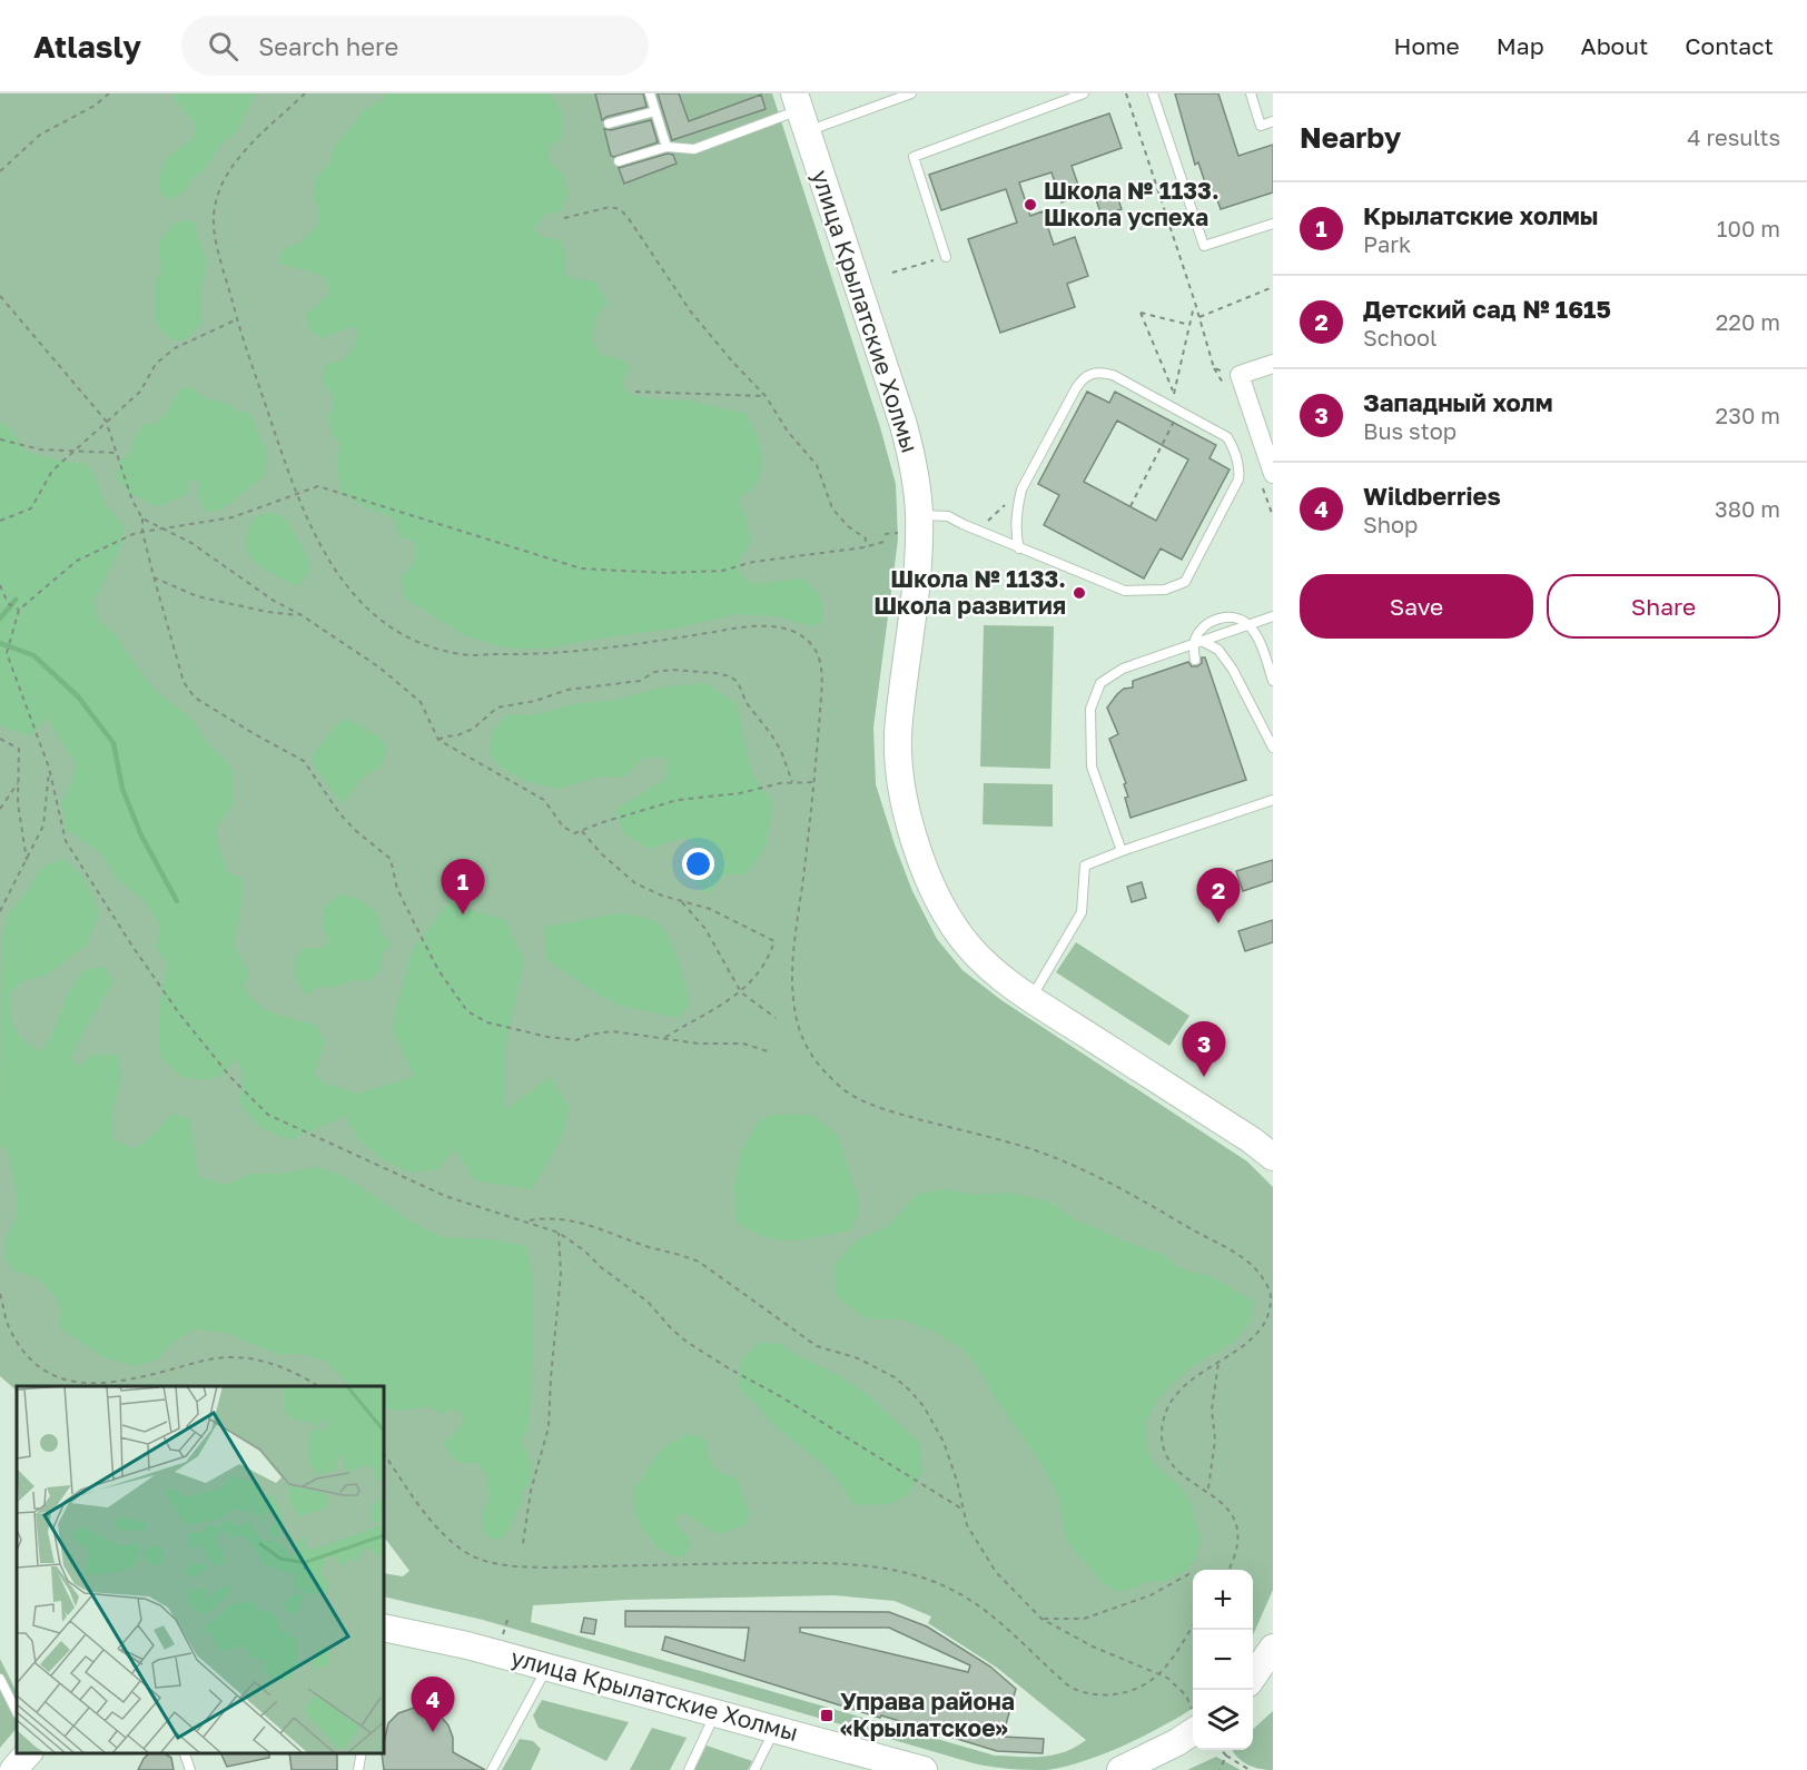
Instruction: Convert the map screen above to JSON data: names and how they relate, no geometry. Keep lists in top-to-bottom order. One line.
{"streets":{"street":["улица Крылатские Холмы"]},"places":{"other":["Школа № 1133. Школа успеха","Школа № 1133. Школа развития"],"transit":["Управа района «Крылатское»"]},"page":{"header":"Atlasly","search":"Search here","nav":["Home","Map","About","Contact"],"heading":["Nearby","4 results"],"list":[{"mark":"1","name":"Крылатские холмы","note":"Park","value":"100 m"},{"mark":"2","name":"Детский сад № 1615","note":"School","value":"220 m"},{"mark":"3","name":"Западный холм","note":"Bus stop","value":"230 m"},{"mark":"4","name":"Wildberries","note":"Shop","value":"380 m"}],"buttons":["Save","Share"],"pins":["1","2","3","4"],"map_buttons":["+","−"]}}
